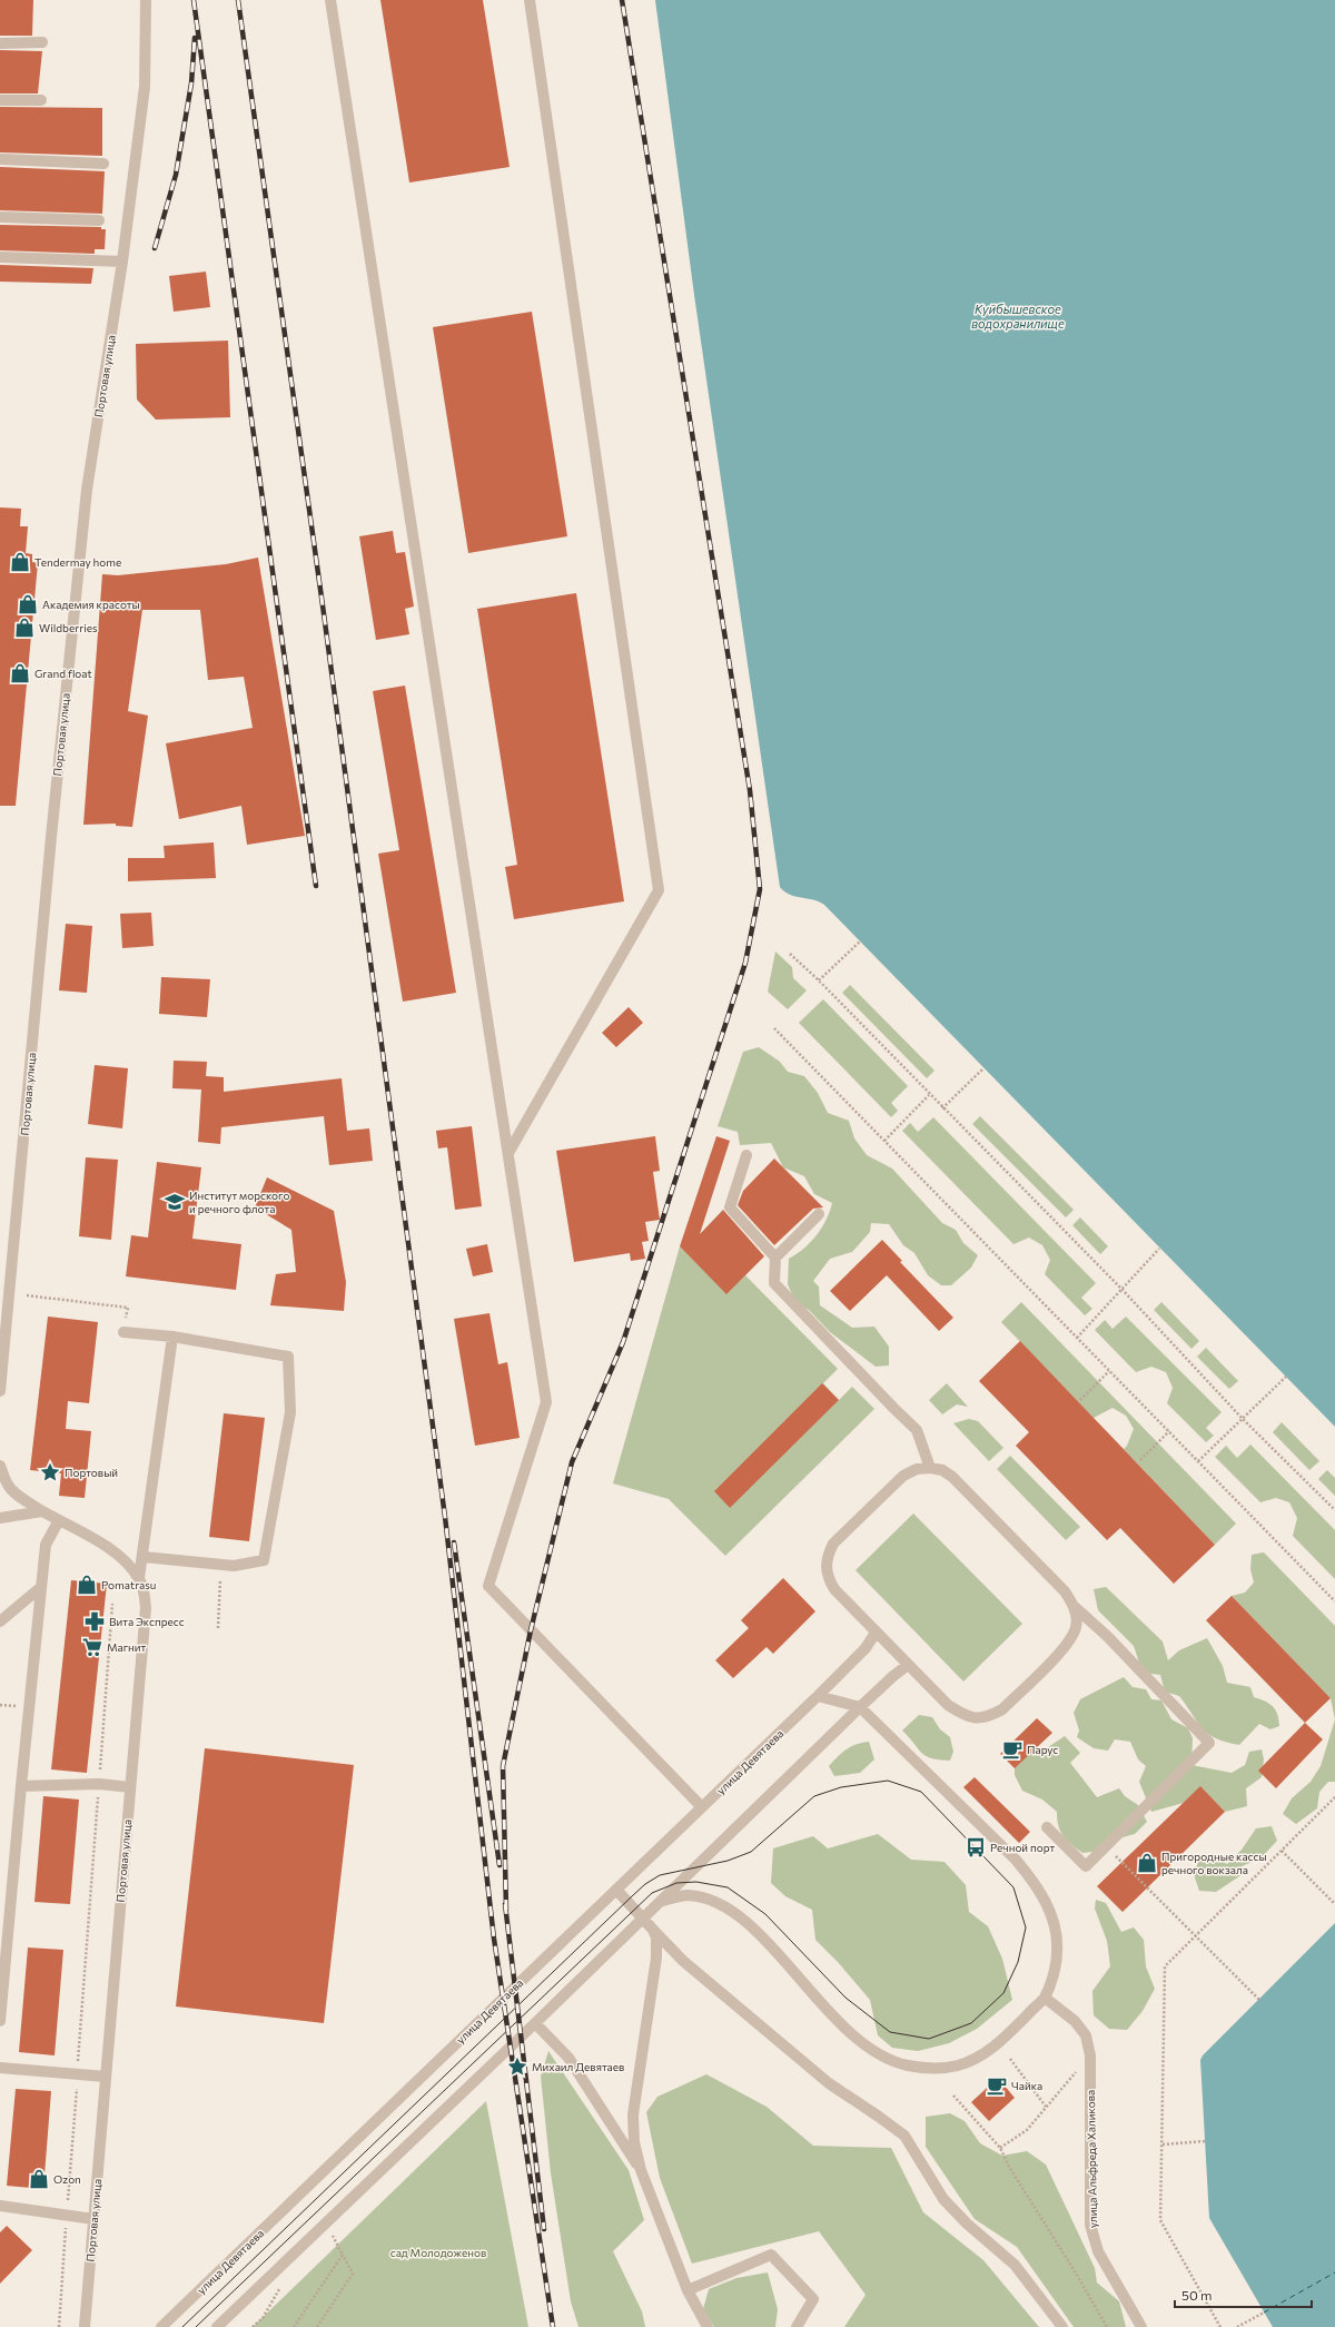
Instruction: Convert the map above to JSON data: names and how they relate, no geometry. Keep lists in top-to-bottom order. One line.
{"streets":{"street":["Портовая улица","улица Девятаева","улица Альфреда Халикова"]},"water":["Куйбышевское водохранилище"],"parks":["сад Молодоженов"],"places":{"shop":["Tendermay home","Академия красоты","Wildberries","Grand float","Pomatrasu","Пригородные кассы речного вокзала","Ozon"],"school or university":["Институт морского и речного флота"],"place":["Портовый","Михаил Девятаев"],"pharmacy":["Вита Экспресс"],"supermarket":["Магнит"],"cafe":["Парус","Чайка"],"bus stop":["Речной порт"]},"scale_bar":"50 m"}
